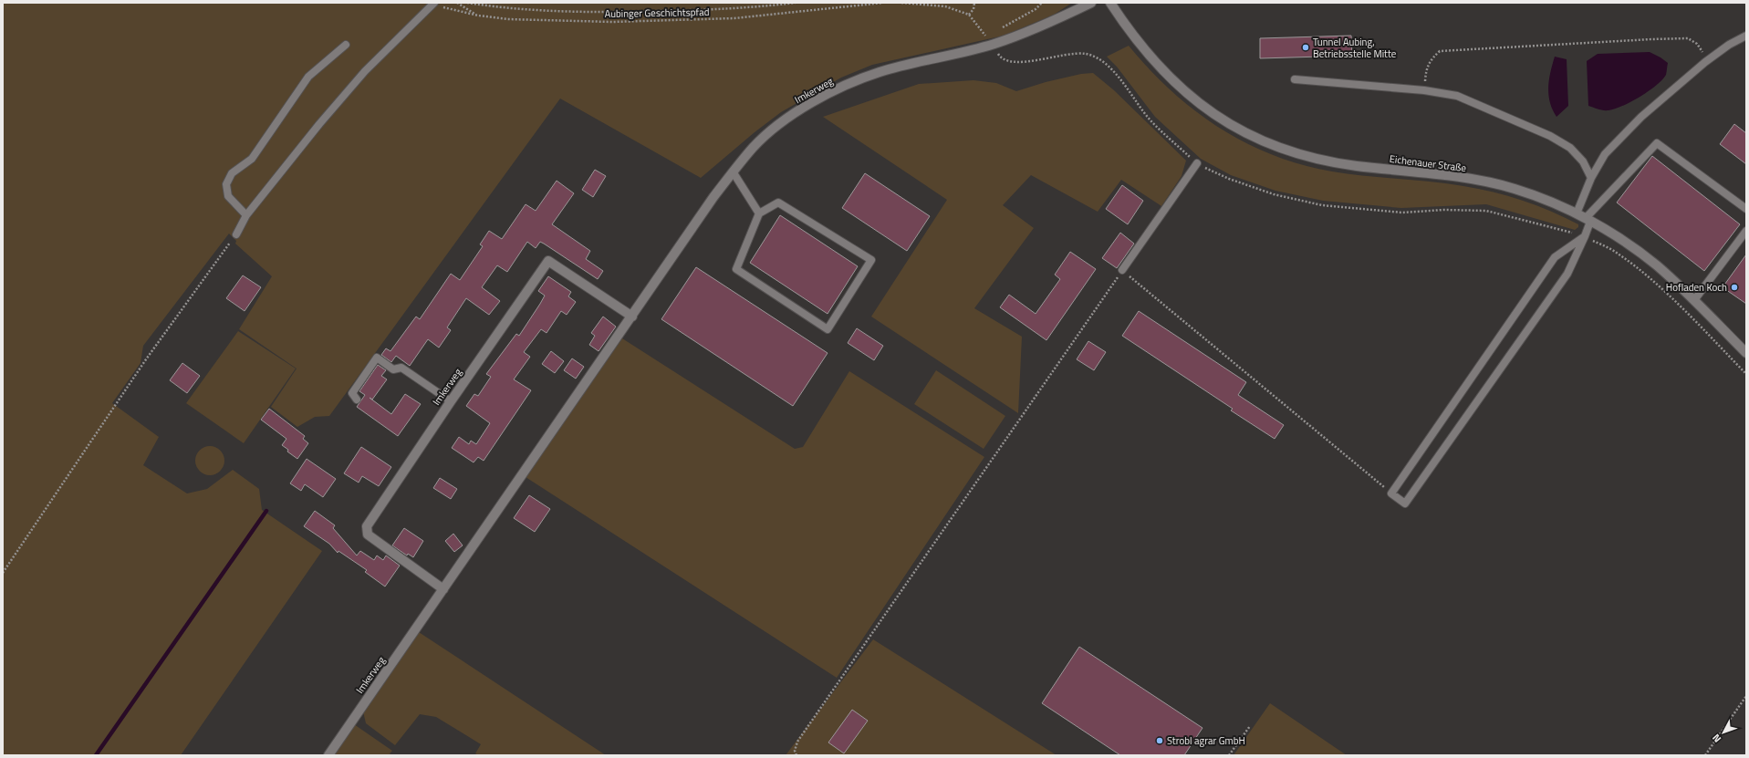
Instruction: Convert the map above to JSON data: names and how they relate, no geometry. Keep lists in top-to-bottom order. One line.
{"streets":{"street":["Imkerweg","Eichenauer Straße"],"path":["Aubinger Geschichtspfad"]},"places":["Tunnel Aubing, Betriebsstelle Mitte","Hofladen Koch","Strobl agrar GmbH"],"north":"bottom left"}
